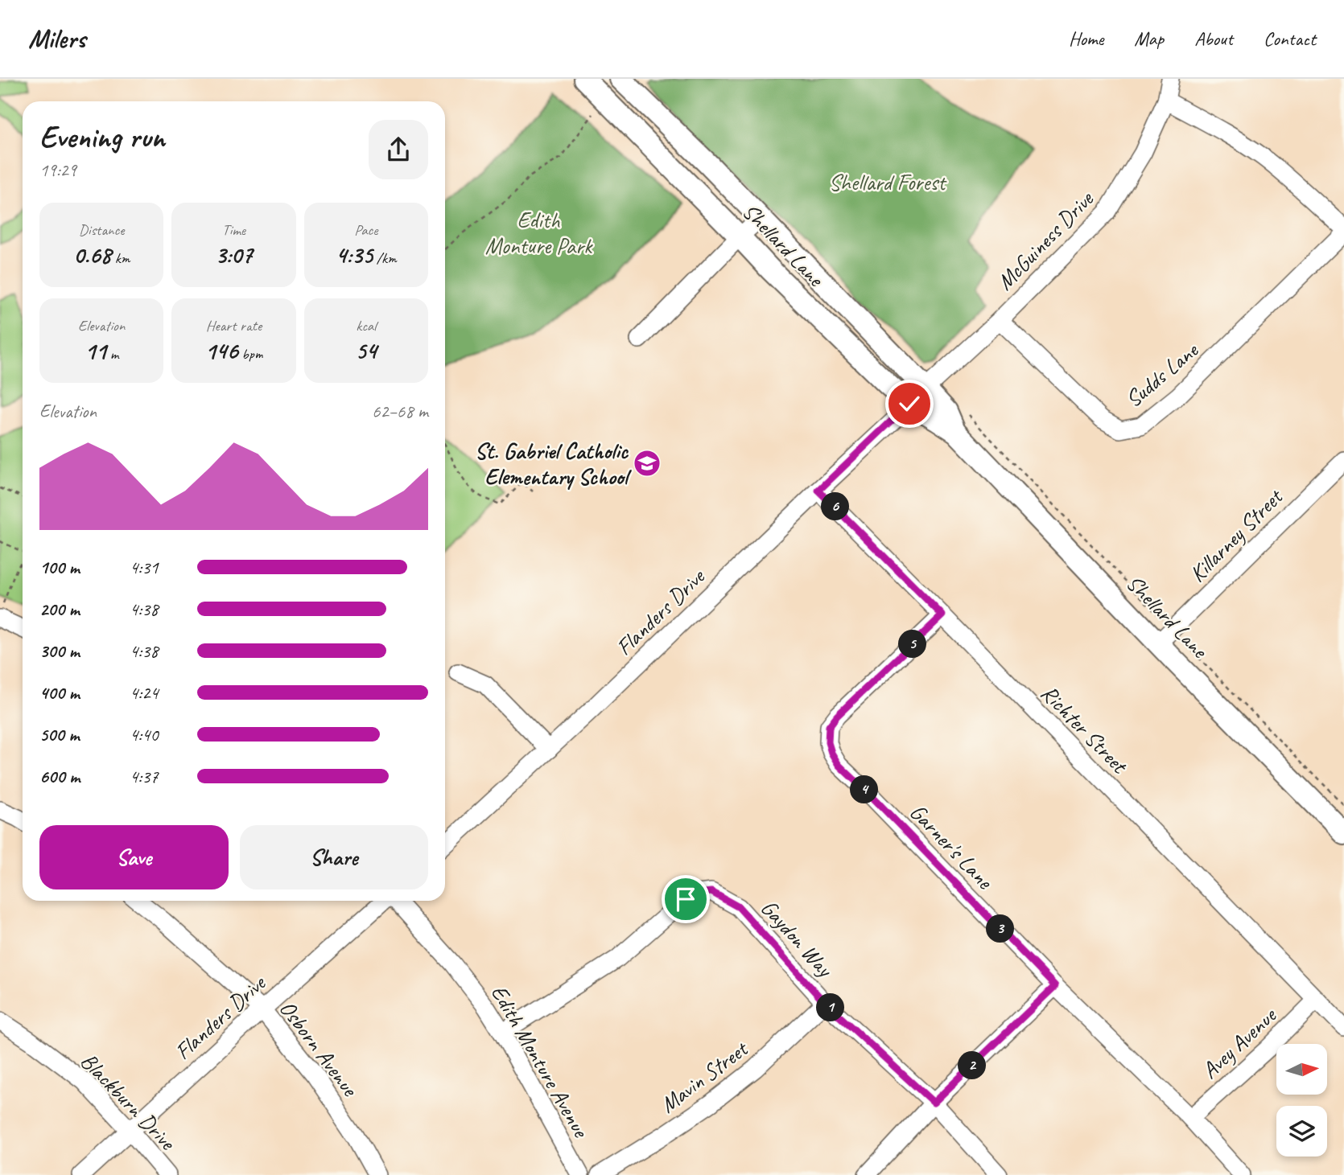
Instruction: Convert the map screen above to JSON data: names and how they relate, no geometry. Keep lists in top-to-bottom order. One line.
{"streets":{"main road":["Shellard Lane"],"street":["McGuiness Drive","Sudds Lane","Killarney Street","Flanders Drive","Richter Street","Garner's Lane","Gaydon Way","Avey Avenue","Osborn Avenue","Edith Monture Avenue","Mavin Street","Blackburn Drive"]},"crossings":[["McGuiness Drive","Shellard Lane"],["McGuiness Drive","Sudds Lane"],["McGuiness Drive","Flanders Drive"],["Shellard Lane","Killarney Street"],["Shellard Lane","Flanders Drive"],["Flanders Drive","Richter Street"],["Flanders Drive","Osborn Avenue"],["Flanders Drive","Blackburn Drive"],["Richter Street","Garner's Lane"],["Richter Street","Avey Avenue"],["Garner's Lane","Avey Avenue"],["Gaydon Way","Edith Monture Avenue"],["Gaydon Way","Mavin Street"]],"parks":["Shellard Forest","Edith Monture Park"],"places":{"school or university":["St. Gabriel Catholic Elementary School"]},"north":"right","page":{"header":"Milers","nav":["Home","Map","About","Contact"],"heading":["Evening run","19:29"],"stats":[["Distance","0.68 km"],["Time","3:07"],["Pace","4:35 /km"],["Elevation","11 m"],["Heart rate","146 bpm"],["kcal","54"]],"chart":["Elevation","62–68 m"],"pins":["6","5","4","3","1","2"],"list":[{"name":"100 m","note":"4:31"},{"name":"200 m","note":"4:38"},{"name":"300 m","note":"4:38"},{"name":"400 m","note":"4:24"},{"name":"500 m","note":"4:40"},{"name":"600 m","note":"4:37"}],"buttons":["Save","Share"]}}
